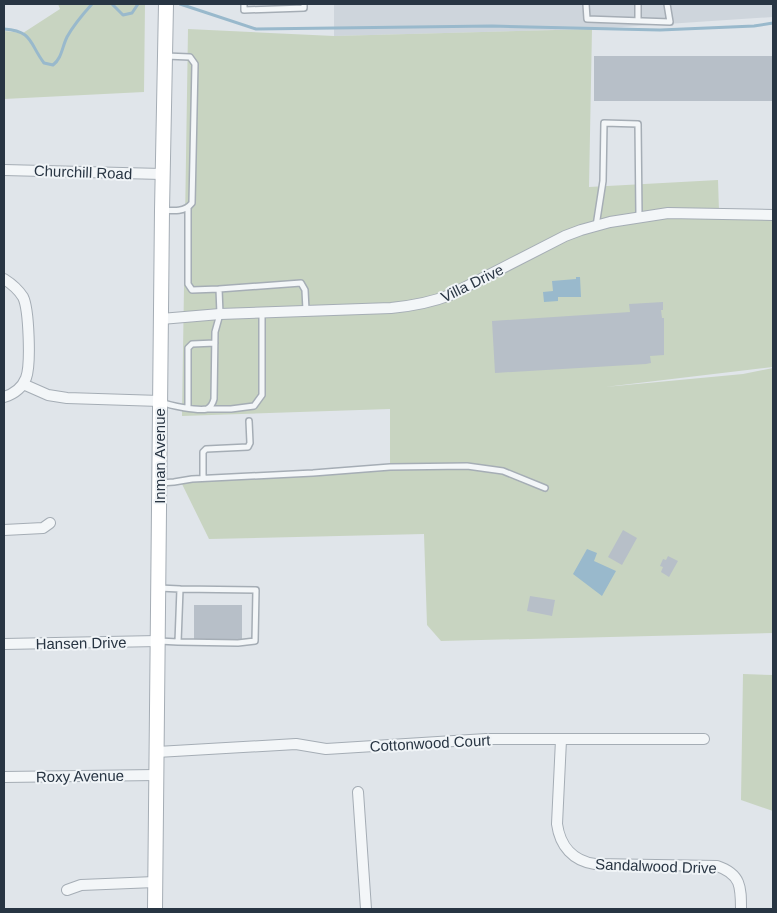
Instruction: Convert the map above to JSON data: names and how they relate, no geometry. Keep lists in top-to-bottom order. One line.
{"streets":{"main road":["Inman Avenue"],"street":["Churchill Road","Villa Drive","Hansen Drive","Cottonwood Court","Roxy Avenue","Sandalwood Drive"]},"crossings":[["Churchill Road","Inman Avenue"],["Villa Drive","Inman Avenue"],["Inman Avenue","Hansen Drive"],["Inman Avenue","Cottonwood Court"],["Inman Avenue","Roxy Avenue"],["Cottonwood Court","Sandalwood Drive"]]}
